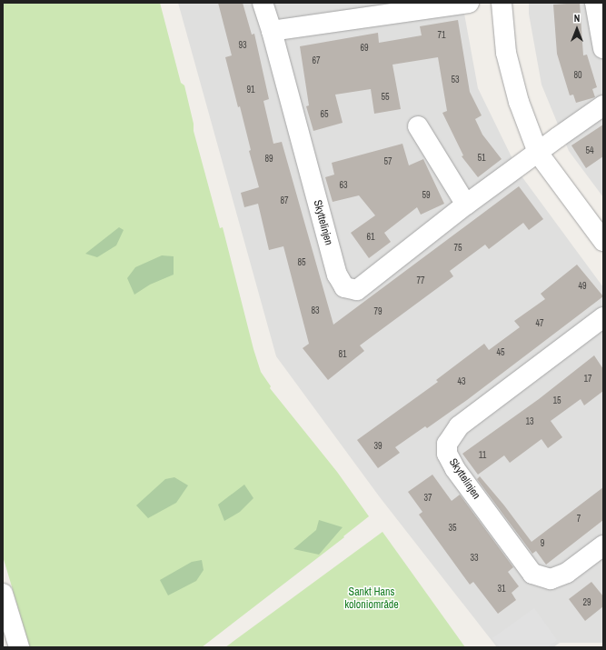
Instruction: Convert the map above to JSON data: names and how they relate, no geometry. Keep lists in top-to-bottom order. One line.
{"streets":{"street":["Skyttelinjen"]},"parks":["Sankt Hans koloniområde"],"house_numbers":["71","93","69","67","80","53","91","55","65","54","51","89","57","63","59","87","61","75","85","77","49","83","79","47","45","81","17","43","15","13","39","11","37","7","35","9","33","31","29"],"north":"top"}
